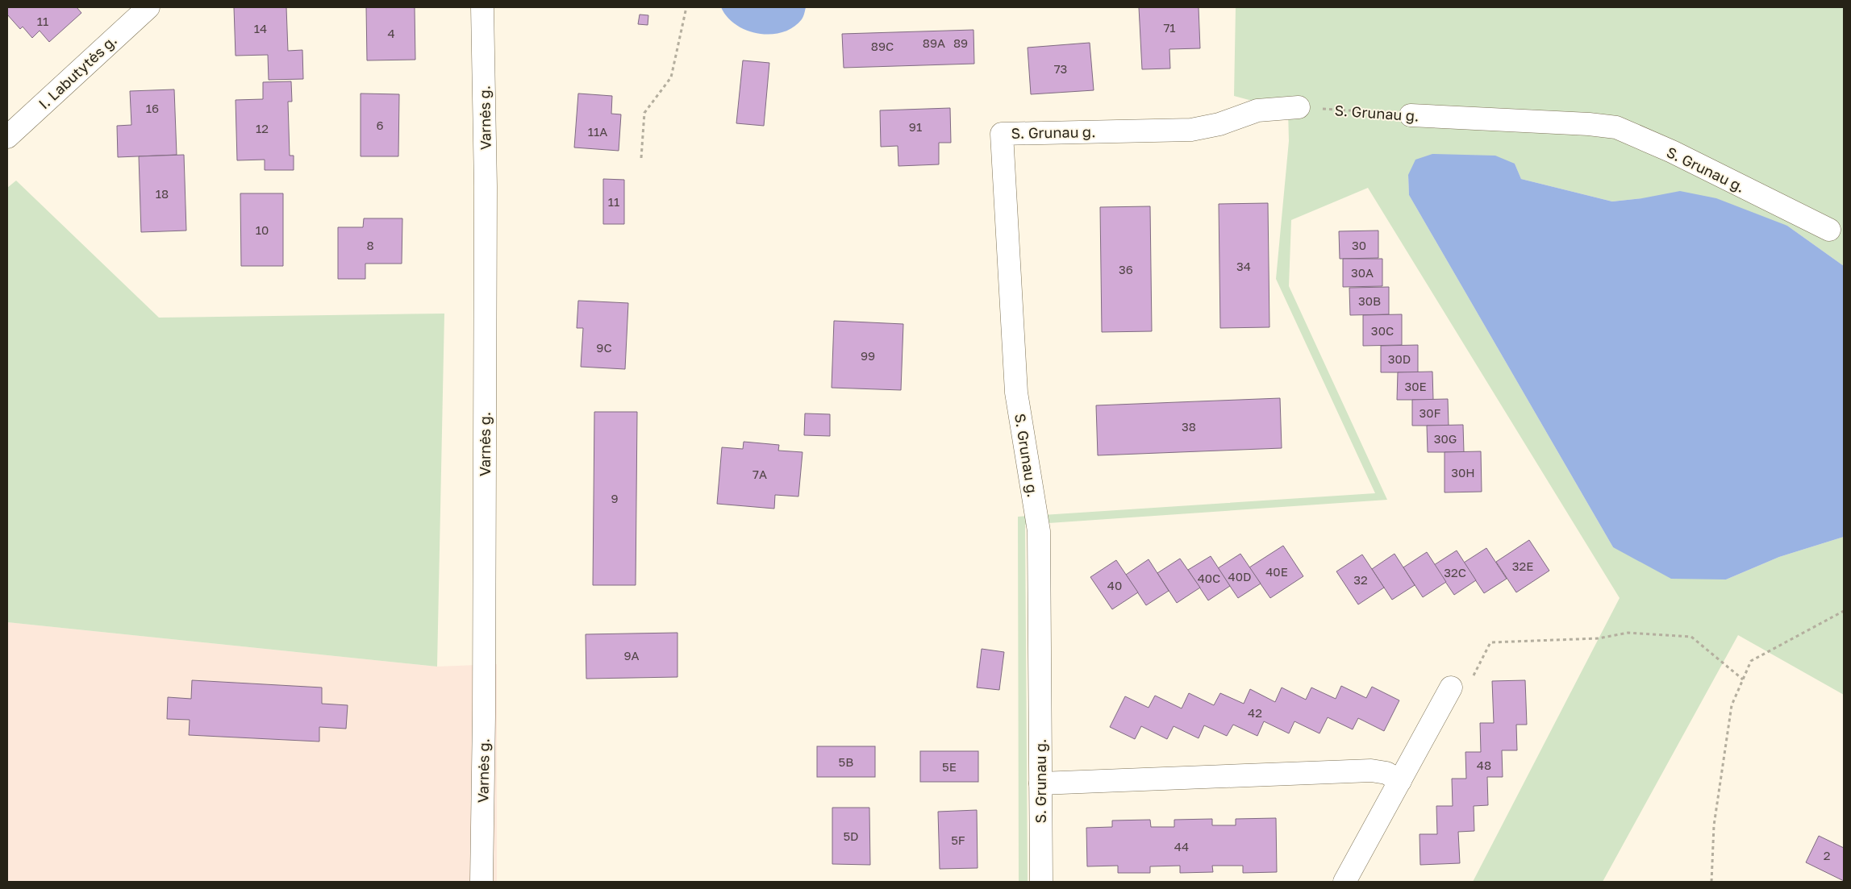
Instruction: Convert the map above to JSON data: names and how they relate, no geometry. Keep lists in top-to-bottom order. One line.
{"streets":{"street":["I. Labutytės g.","S. Grunau g.","Varnės g."]},"house_numbers":["11","71","14","4","89A","89","89C","73","16","6","91","12","11A","18","11","10","8","30","34","36","30A","30B","30C","9C","99","30D","30E","30F","38","30G","30H","7A","9","32E","40E","32C","40D","40C","32","40","9A","42","5B","48","5E","5D","5F","44","2"]}
